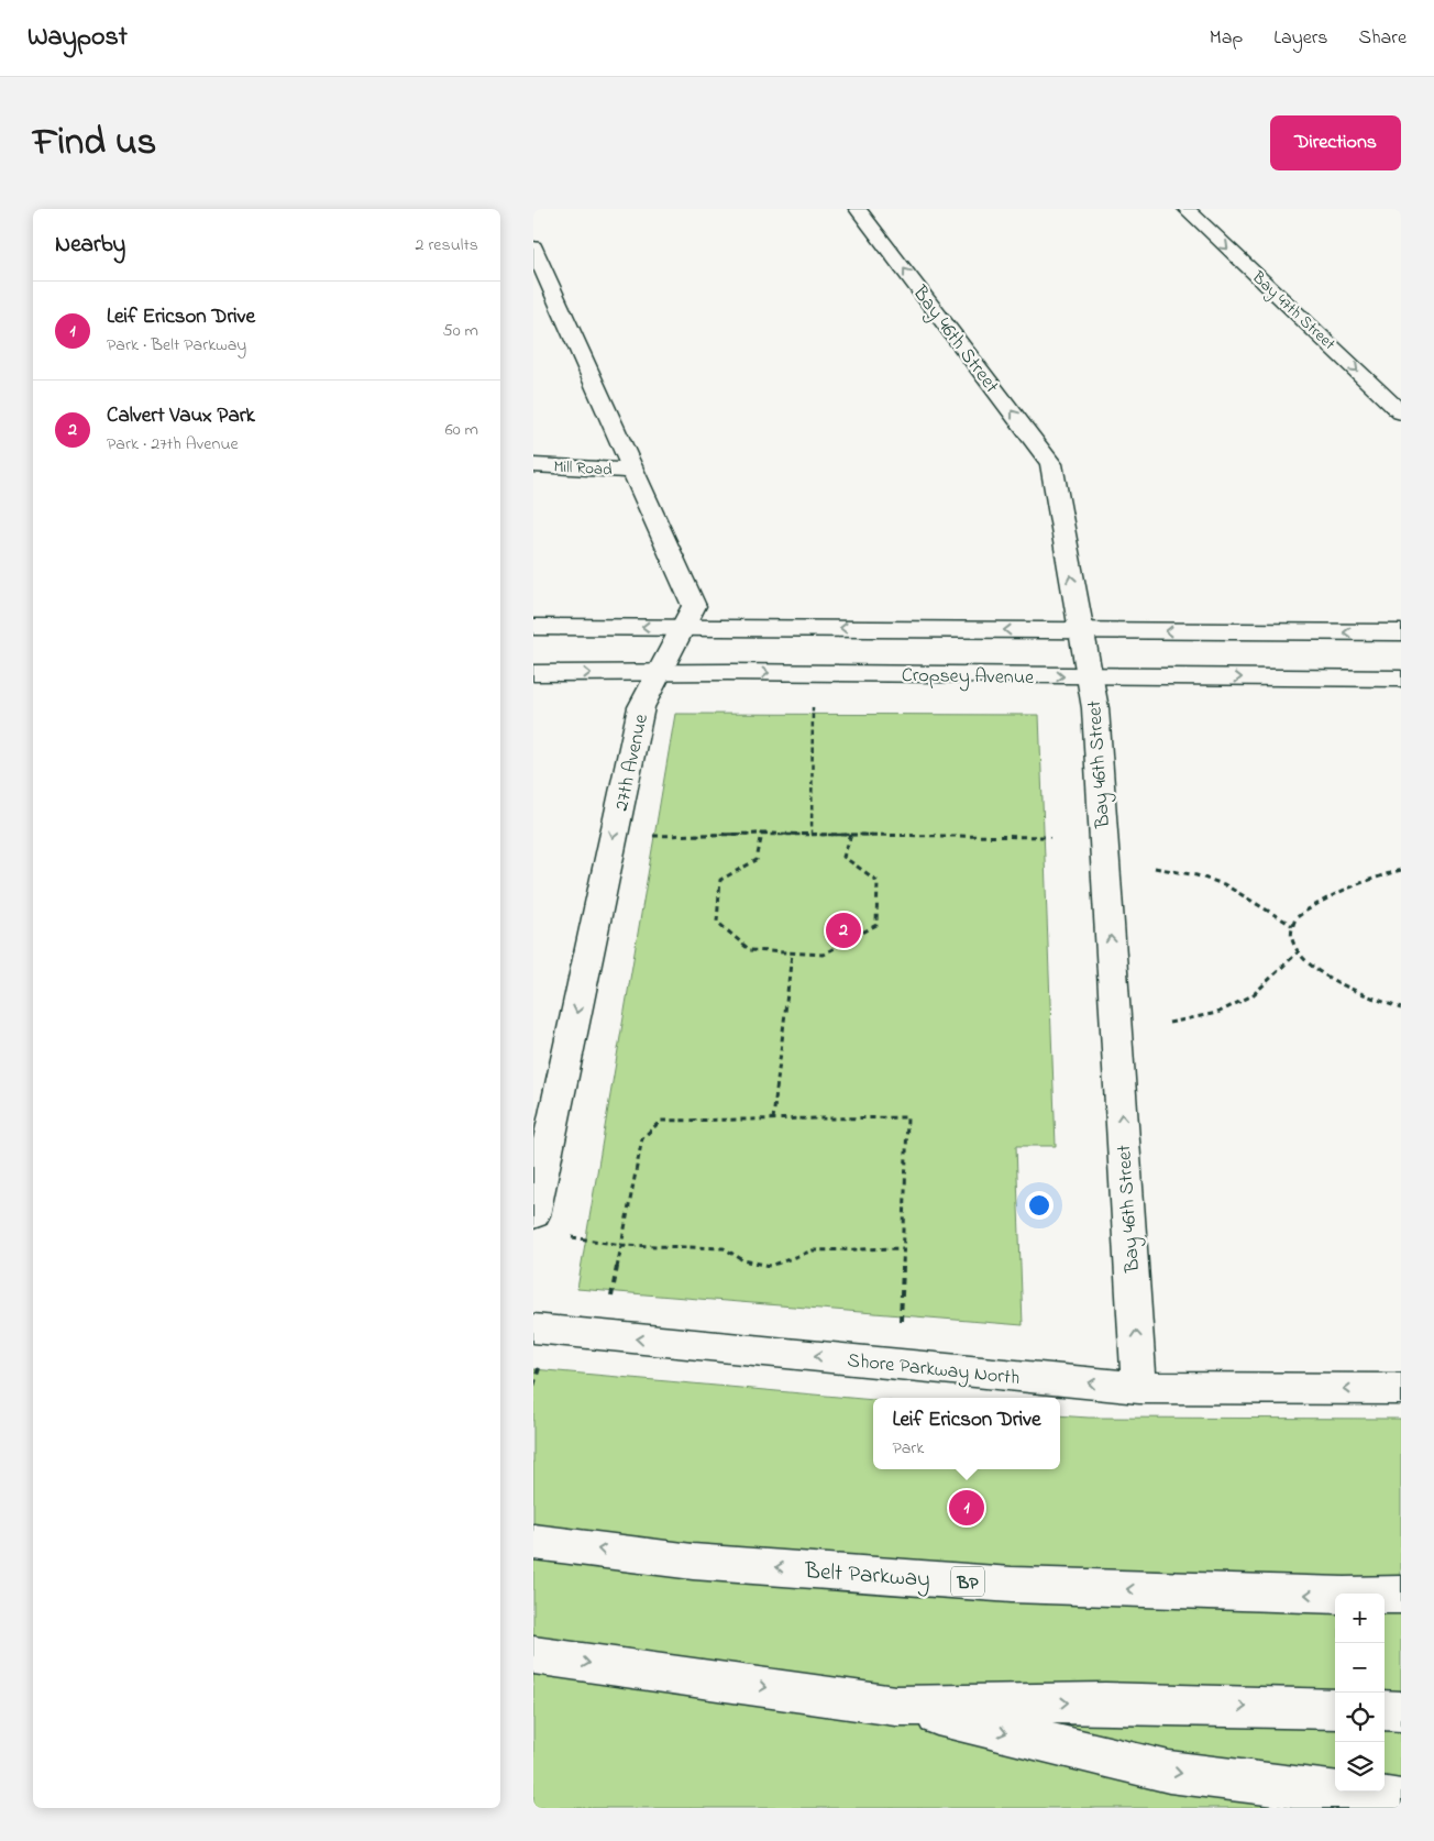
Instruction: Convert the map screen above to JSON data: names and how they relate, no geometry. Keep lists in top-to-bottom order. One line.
{"streets":{"main road":["Bay 47th Street","Bay 46th Street","Mill Road","Cropsey Avenue","27th Avenue","Shore Parkway North","Belt Parkway","BP"]},"crossings":[["Bay 46th Street","Cropsey Avenue"],["Bay 46th Street","Shore Parkway North"],["Mill Road","27th Avenue"],["Cropsey Avenue","27th Avenue"]],"one_way":["Bay 47th Street","Bay 46th Street","27th Avenue","Shore Parkway North"],"page":{"header":"Waypost","nav":["Map","Layers","Share"],"title":"Find us","buttons":"Directions","heading":["Nearby","2 results"],"list":[{"mark":"1","name":"Leif Ericson Drive","note":"Park · Belt Parkway","value":"50 m"},{"mark":"2","name":"Calvert Vaux Park","note":"Park · 27th Avenue","value":"60 m"}],"pins":["2","1"],"popup":["Leif Ericson Drive","Park"],"map_buttons":["+","−"]}}
